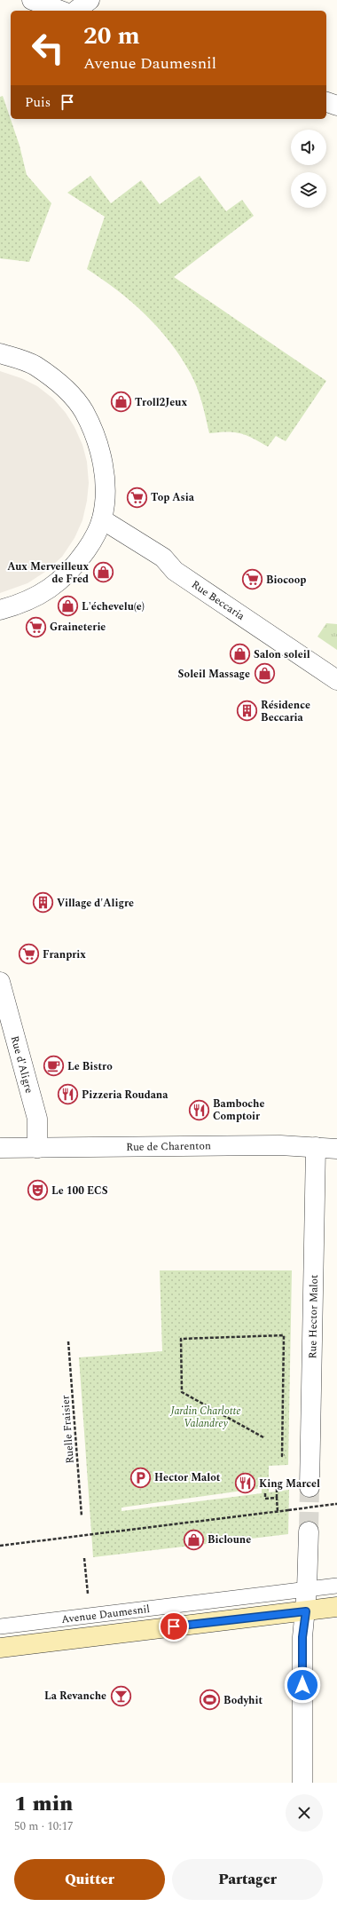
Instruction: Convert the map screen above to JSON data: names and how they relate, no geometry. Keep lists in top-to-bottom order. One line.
{"streets":{"main road":["Avenue Daumesnil"],"street":["Rue Beccaria","Rue d'Aligre","Rue de Charenton","Rue Hector Malot"],"path":["Ruelle Fraisier"]},"crossings":[["Rue d'Aligre","Rue de Charenton"],["Rue de Charenton","Rue Hector Malot"]],"parks":["Jardin Charlotte Valandrey"],"places":{"shop":["Troll2Jeux","Aux Merveilleux de Fred","L'échevelu(e)","Salon soleil","Soleil Massage","Bicloune"],"supermarket":["Top Asia","Biocoop","Graineterie","Franprix"],"building":["Résidence Beccaria","Village d'Aligre"],"cafe":["Le Bistro"],"restaurant":["Pizzeria Roudana","Bamboche Comptoir","King Marcel"],"theatre":["Le 100 ECS"],"parking":["Hector Malot"],"bar":["La Revanche"],"sports":["Bodyhit"]},"page":{"turn":["20 m","Avenue Daumesnil"],"then":"Puis","heading":["1 min","50 m · 10:17"],"buttons":["Quitter","Partager"]}}
